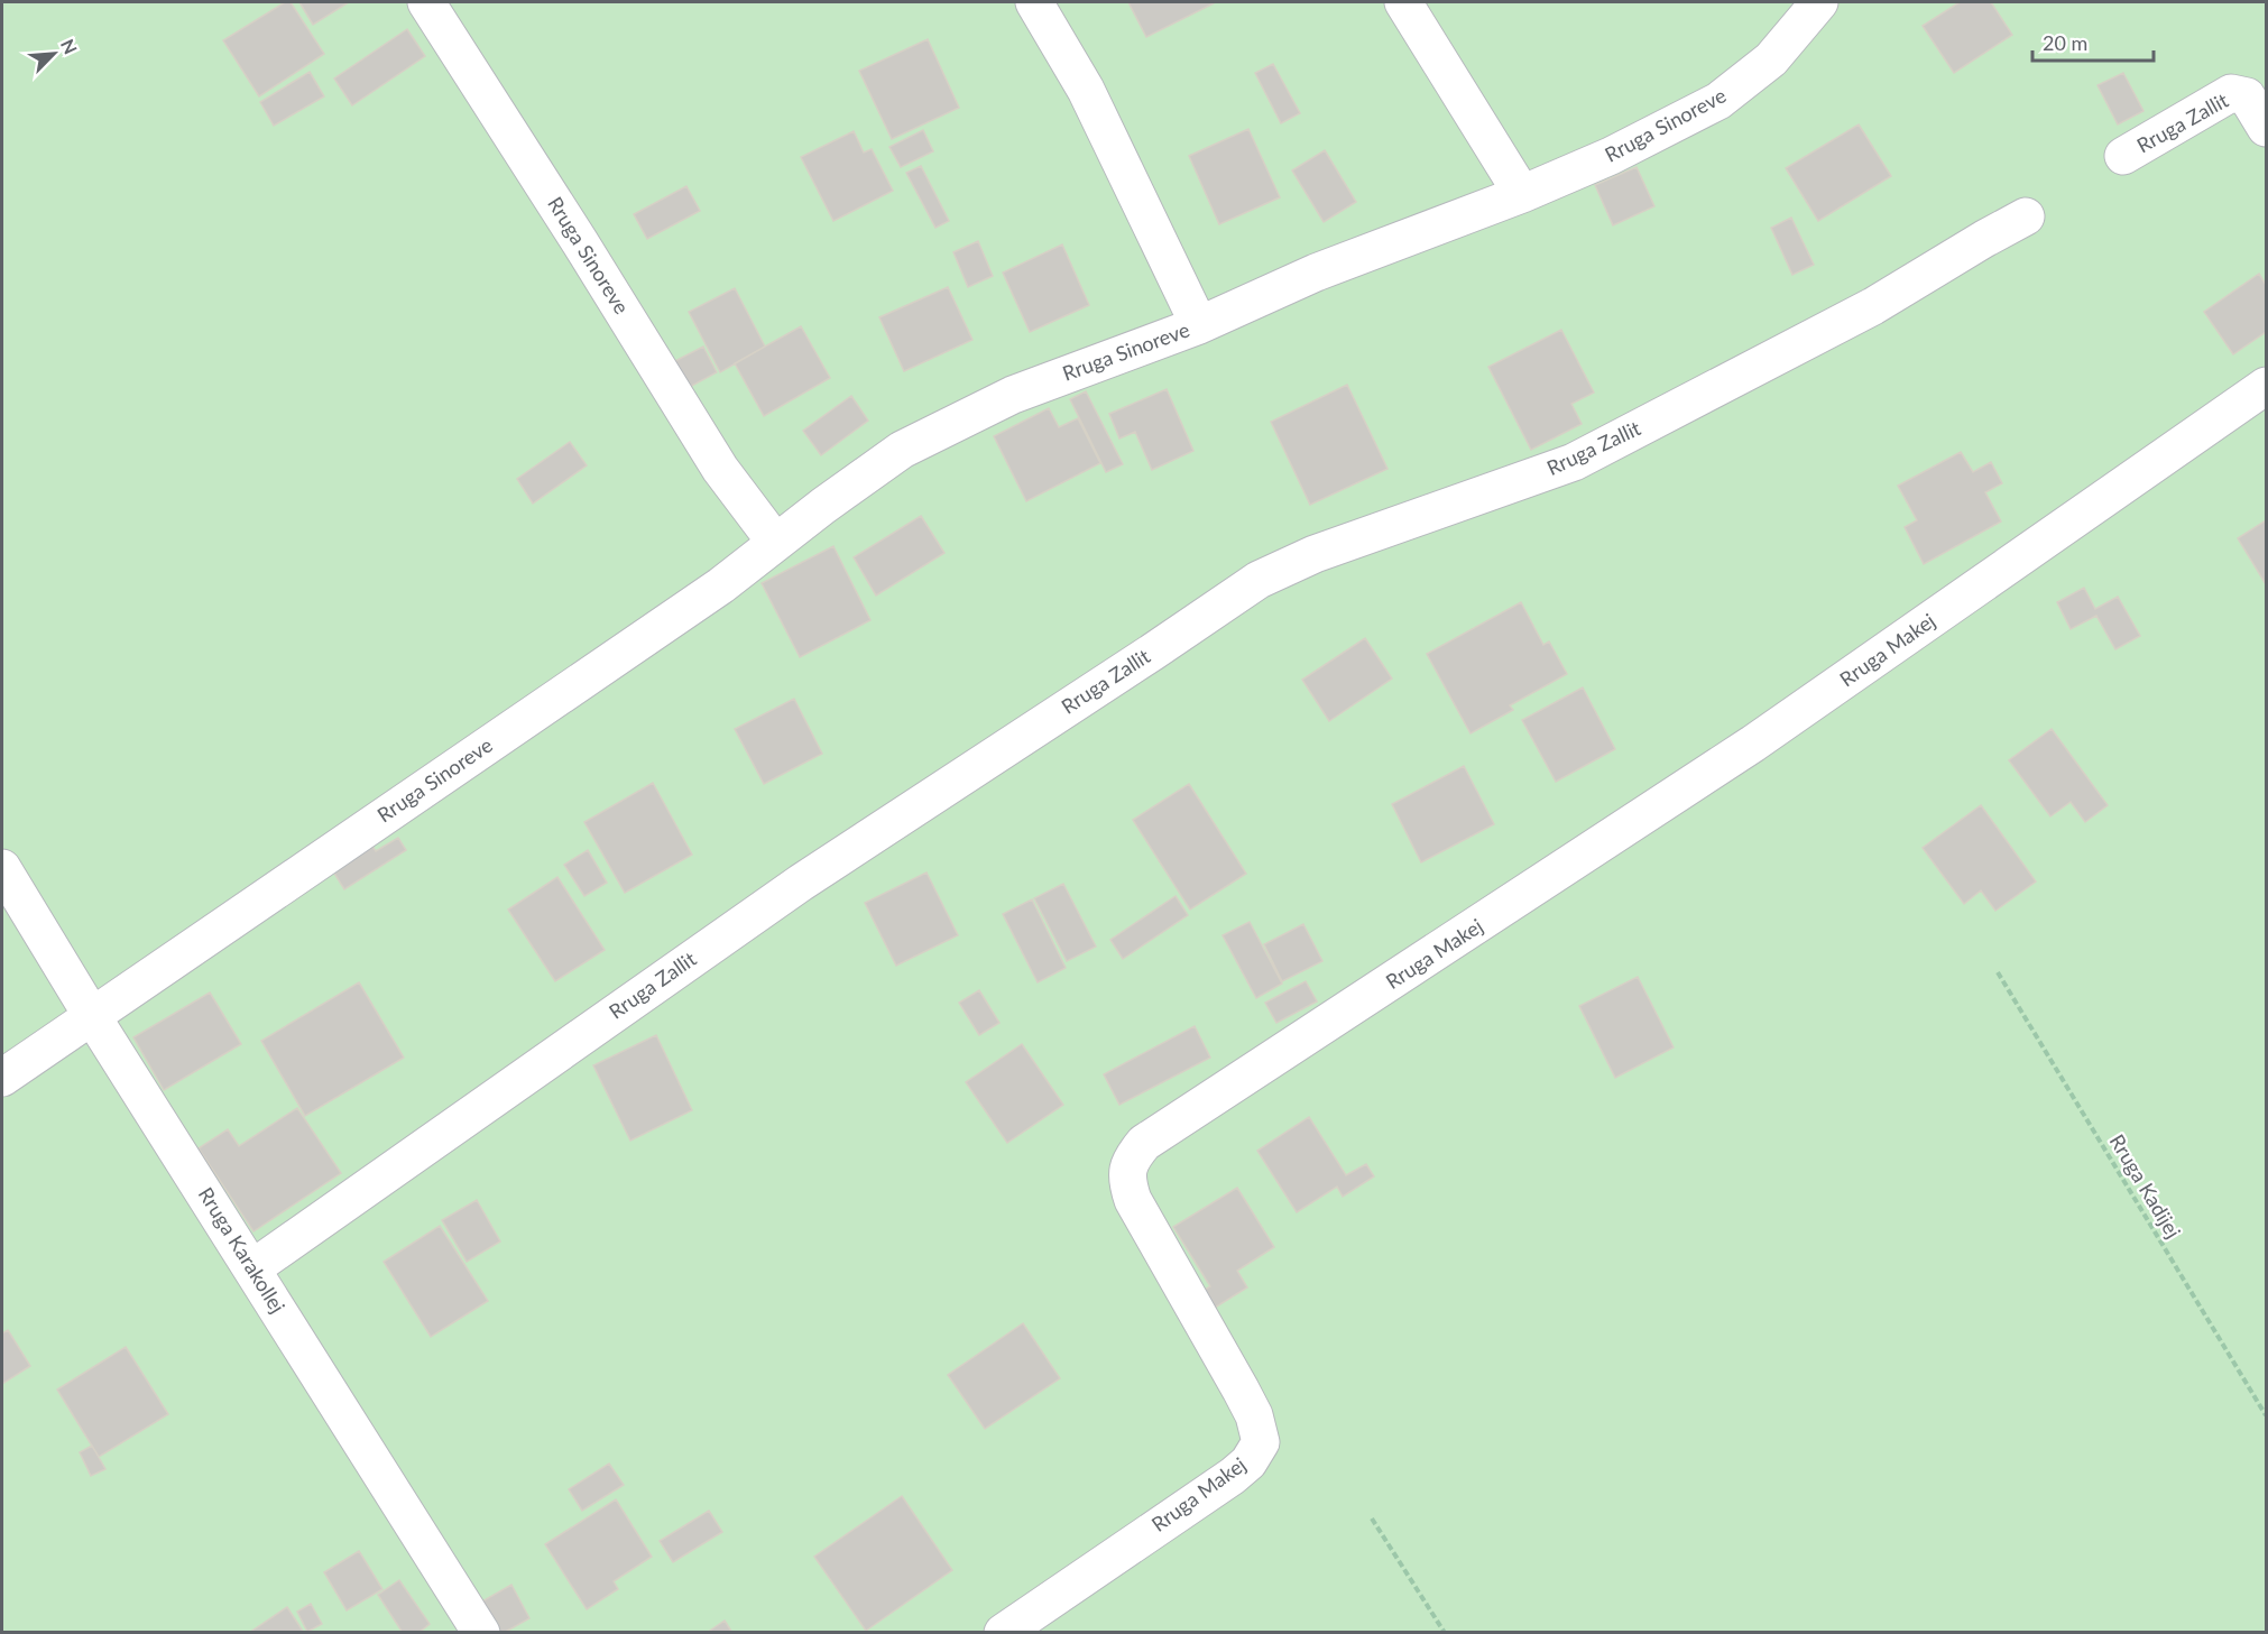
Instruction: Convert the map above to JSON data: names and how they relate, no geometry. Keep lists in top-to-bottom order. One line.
{"streets":{"street":["Rruga Zallit","Rruga Sinoreve","Rruga Makej","Rruga Karakollej"],"path":["Rruga Kadijej"]},"crossings":[["Rruga Zallit","Rruga Karakollej"],["Rruga Sinoreve","Rruga Karakollej"]],"scale_bar":"20 m","north":"top right"}
